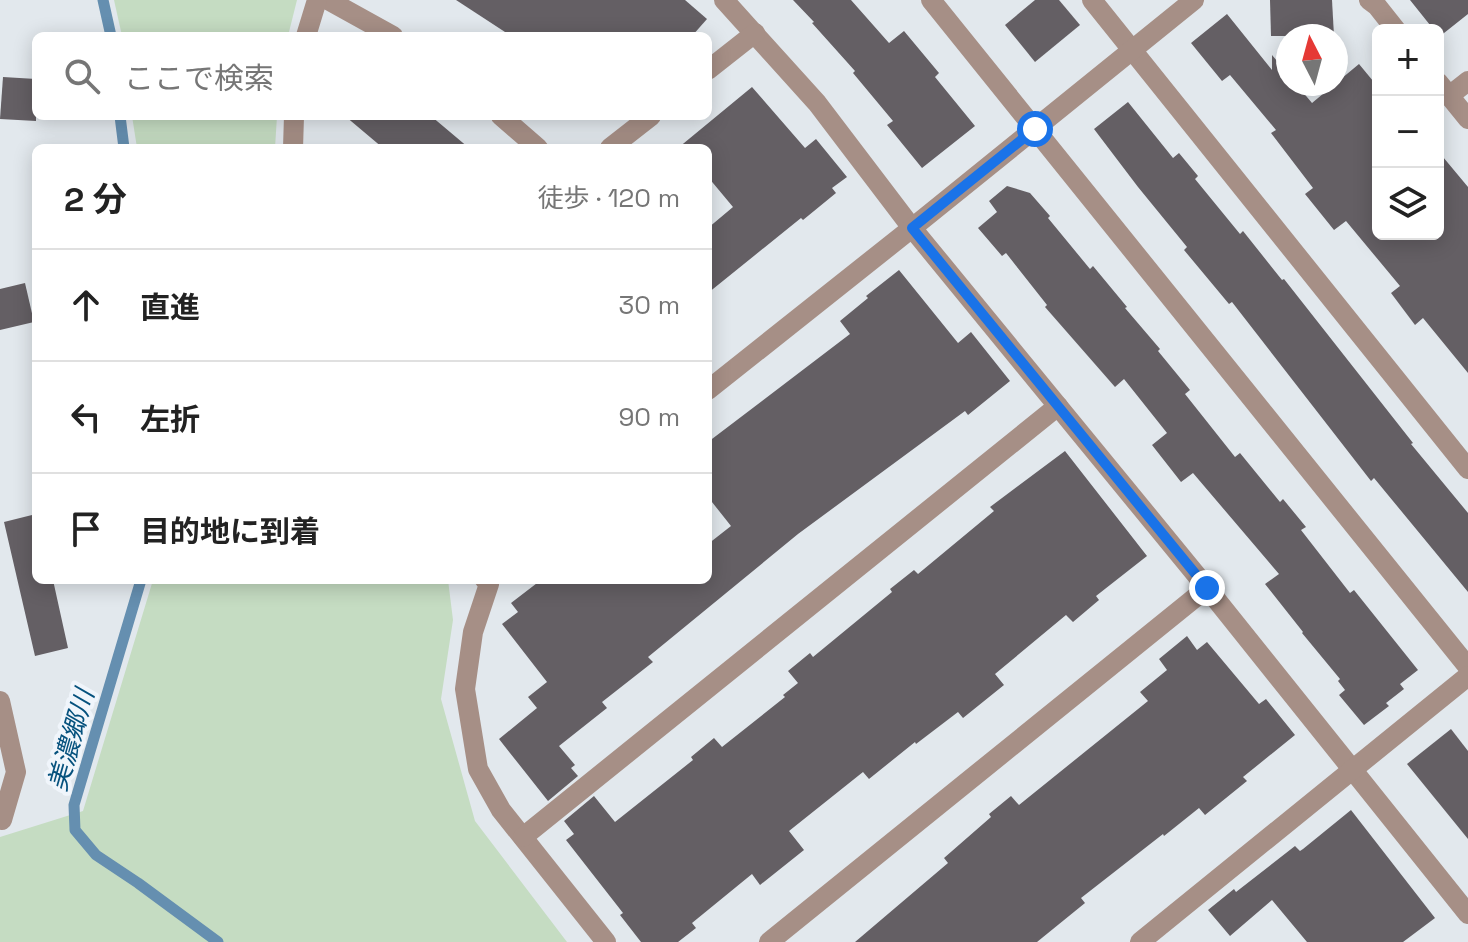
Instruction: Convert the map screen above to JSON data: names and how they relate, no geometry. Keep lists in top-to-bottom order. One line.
{"water":["美濃郷川"],"north":"top","page":{"map_buttons":["+","−"],"search":"ここで検索","heading":["2 分","徒歩 · 120 m"],"list":[["直進","30 m"],["左折","90 m"],"目的地に到着"]}}
